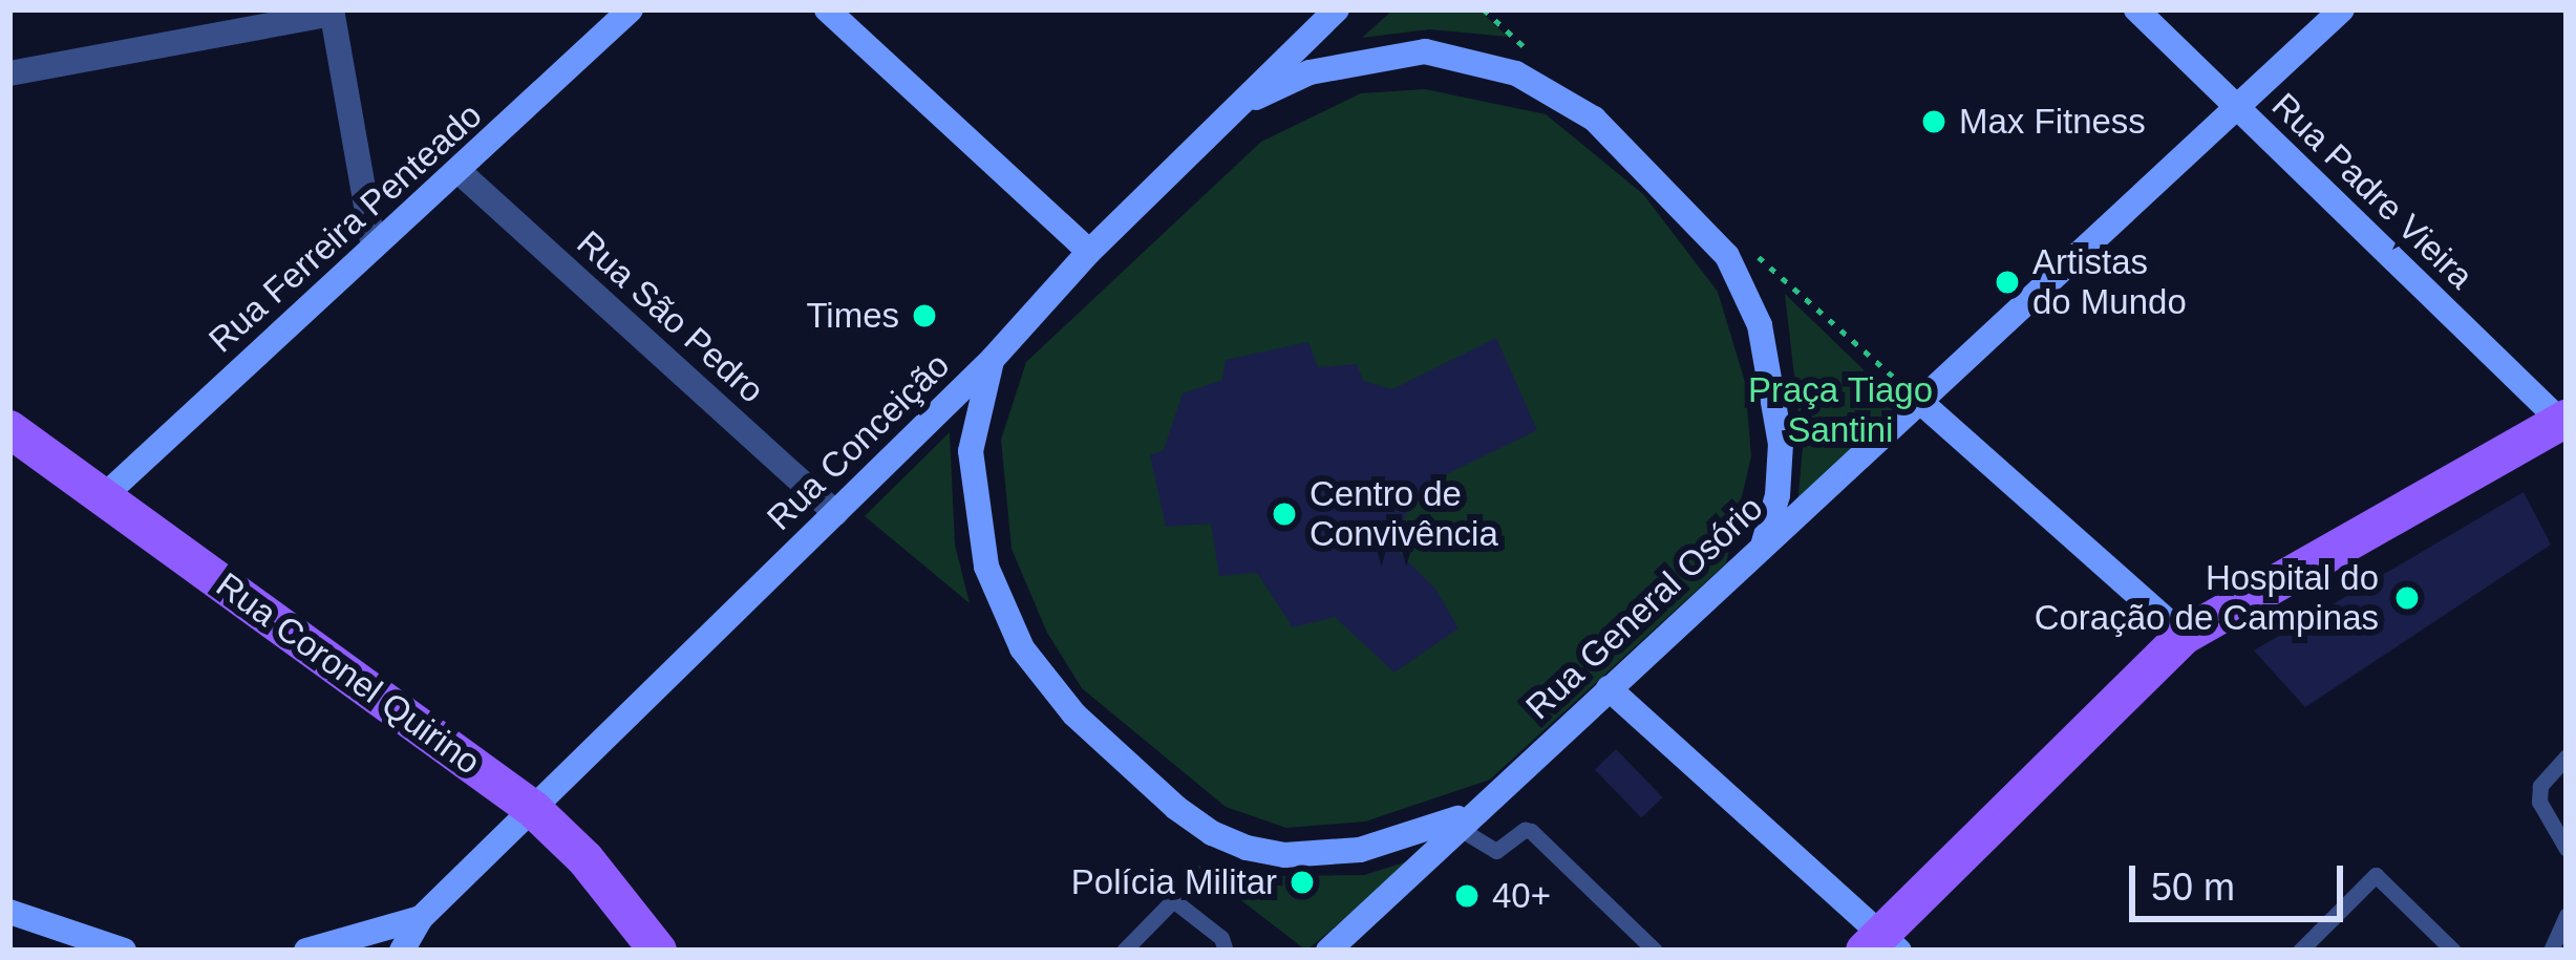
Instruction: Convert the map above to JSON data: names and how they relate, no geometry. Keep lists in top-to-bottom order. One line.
{"streets":{"main road":["Rua Padre Vieira","Rua Ferreira Penteado","Rua Conceição","Rua General Osório","Rua Coronel Quirino"],"street":["Rua São Pedro"]},"crossings":[["Rua Padre Vieira","Rua General Osório"],["Rua Ferreira Penteado","Rua São Pedro"],["Rua Ferreira Penteado","Rua Coronel Quirino"],["Rua São Pedro","Rua Conceição"],["Rua Conceição","Rua Coronel Quirino"]],"parks":["Praça Tiago Santini"],"places":["Max Fitness","Artistas do Mundo","Times","Centro de Convivência","Hospital do Coração de Campinas","Polícia Militar","40+"],"scale_bar":"50 m"}
